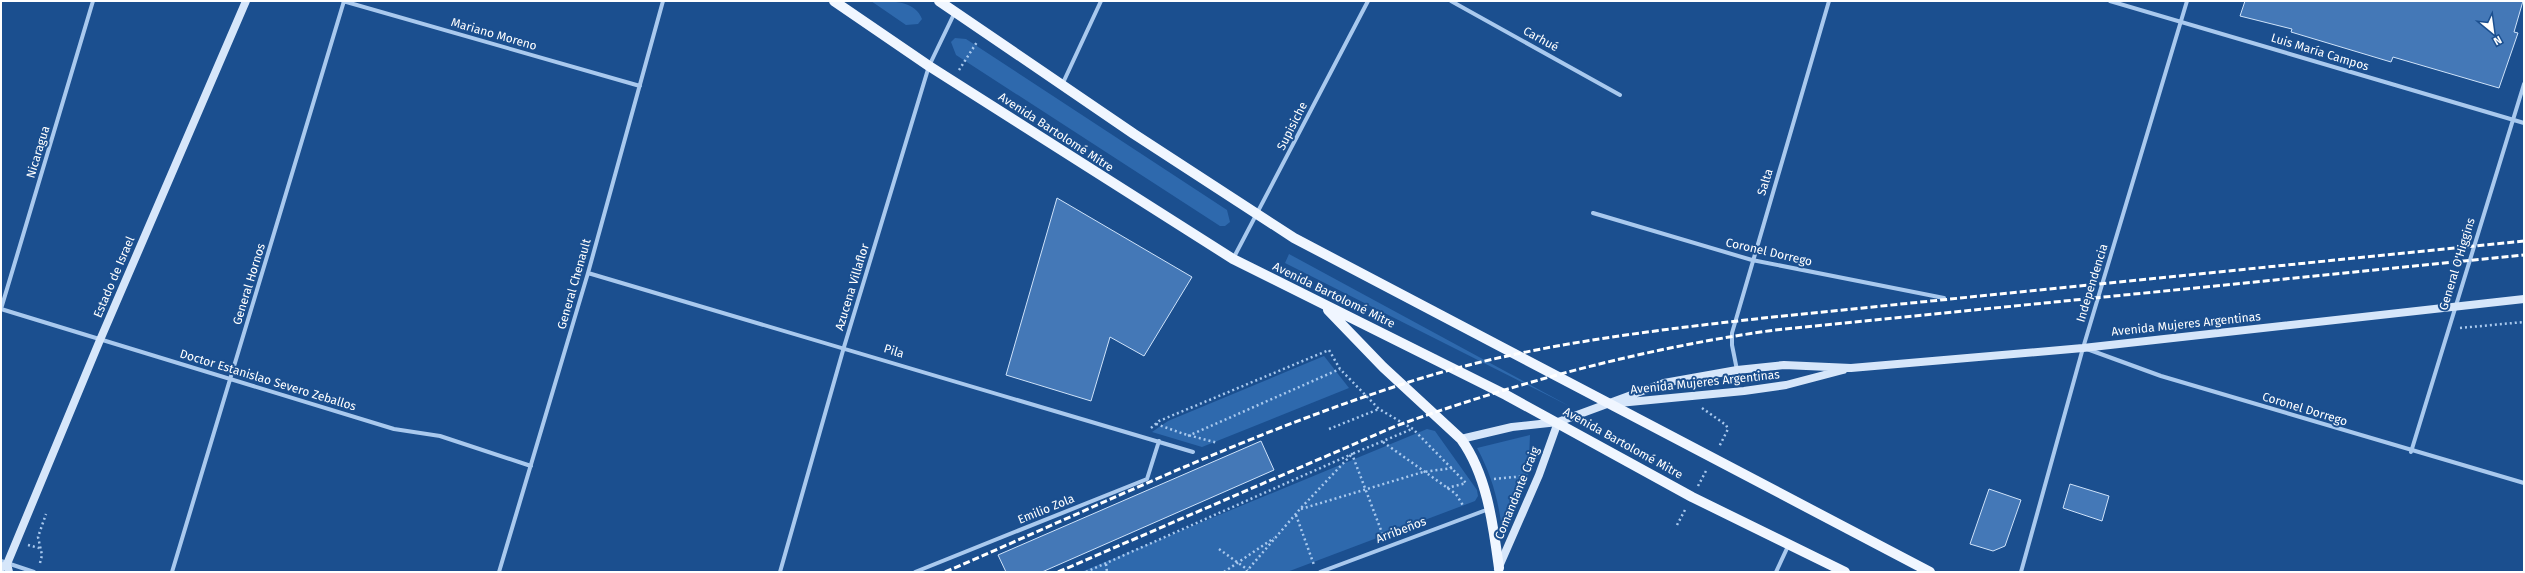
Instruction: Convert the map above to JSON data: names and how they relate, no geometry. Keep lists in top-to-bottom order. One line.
{"streets":{"main road":["Avenida Bartolomé Mitre","Estado de Israel","Avenida Mujeres Argentinas","Comandante Craig"],"street":["Mariano Moreno","Carhué","Luis María Campos","Supisiche","Nicaragua","Salta","Coronel Dorrego","General O'Higgins","Independencia","General Hornos","General Chenault","Azucena Villaflor","Pila","Doctor Estanislao Severo Zeballos","Emilio Zola","Arribeños"]},"crossings":[["Mariano Moreno","General Hornos"],["Mariano Moreno","General Chenault"],["Luis María Campos","General O'Higgins"],["Luis María Campos","Independencia"],["Supisiche","Avenida Bartolomé Mitre"],["Avenida Bartolomé Mitre","Azucena Villaflor"],["Avenida Bartolomé Mitre","Avenida Mujeres Argentinas"],["Avenida Bartolomé Mitre","Comandante Craig"],["Nicaragua","Doctor Estanislao Severo Zeballos"],["Salta","Coronel Dorrego"],["Salta","Avenida Mujeres Argentinas"],["Coronel Dorrego","General O'Higgins"],["Coronel Dorrego","Independencia"],["Coronel Dorrego","Avenida Mujeres Argentinas"],["General O'Higgins","Avenida Mujeres Argentinas"],["Estado de Israel","Doctor Estanislao Severo Zeballos"],["Independencia","Avenida Mujeres Argentinas"],["General Hornos","Doctor Estanislao Severo Zeballos"],["General Chenault","Pila"],["General Chenault","Doctor Estanislao Severo Zeballos"],["Azucena Villaflor","Pila"],["Avenida Mujeres Argentinas","Comandante Craig"],["Pila","Emilio Zola"]],"north":"bottom right"}
